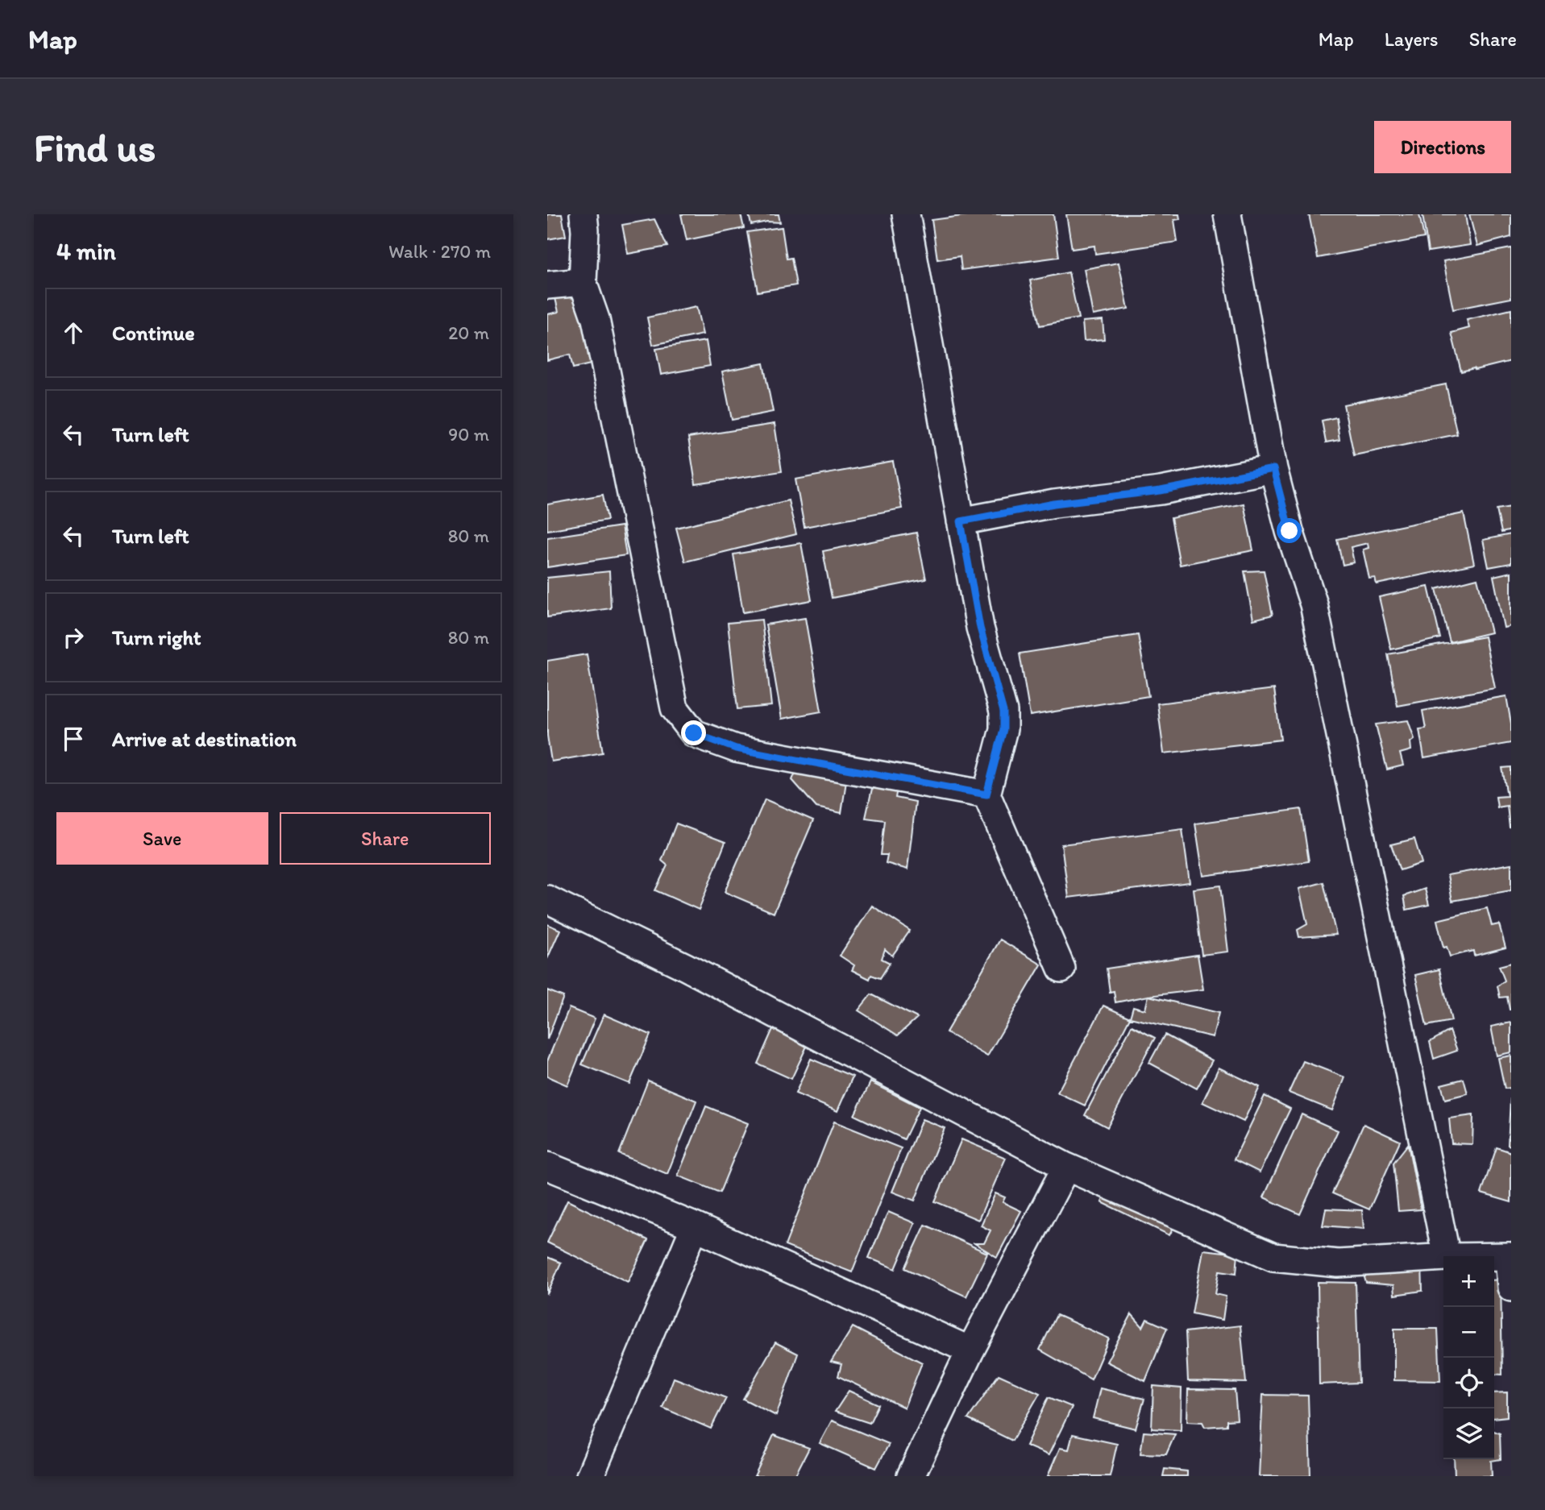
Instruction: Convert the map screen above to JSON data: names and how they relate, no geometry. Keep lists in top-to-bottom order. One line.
{"page":{"header":"Map","nav":["Map","Layers","Share"],"buttons":["Directions",["Save","Share"]],"title":"Find us","heading":["4 min","Walk · 270 m"],"list":[["Continue","20 m"],["Turn left","90 m"],["Turn left","80 m"],["Turn right","80 m"],"Arrive at destination"],"map_buttons":["+","−"]}}
